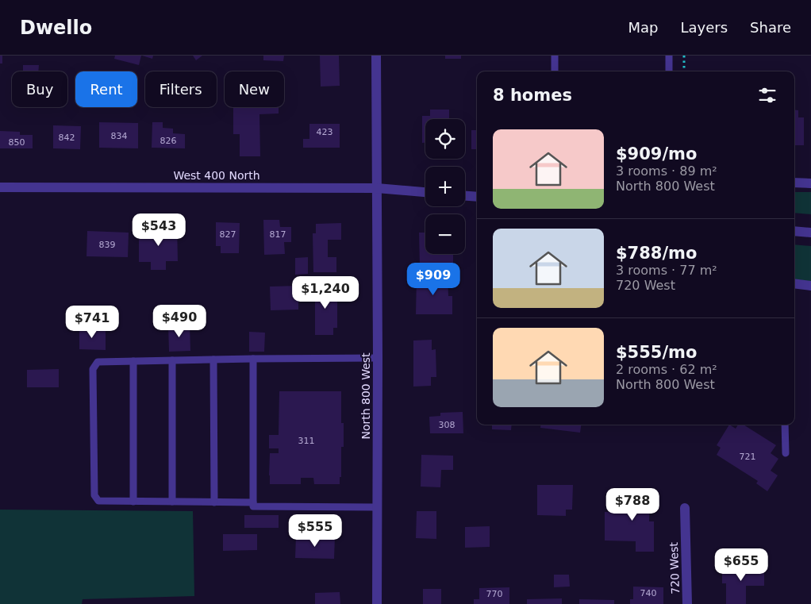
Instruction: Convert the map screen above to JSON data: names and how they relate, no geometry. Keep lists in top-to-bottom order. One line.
{"streets":{"street":["West 400 North","North 800 West","720 West"]},"crossings":[["West 400 North","North 800 West"]],"house_numbers":["423","834","842","826","850","827","817","839","308","311","721","740","770"],"page":{"header":"Dwello","nav":["Map","Layers","Share"],"chip":["Buy","Rent","Filters","New"],"heading":"8 homes","map_buttons":["+","−"],"list":[{"name":"$909/mo","note":"3 rooms · 89 m² · North 800 West"},{"name":"$788/mo","note":"3 rooms · 77 m² · 720 West"},{"name":"$555/mo","note":"2 rooms · 62 m² · North 800 West"}],"price":["$543","$909","$1,240","$490","$741","$788","$555","$655"]}}
